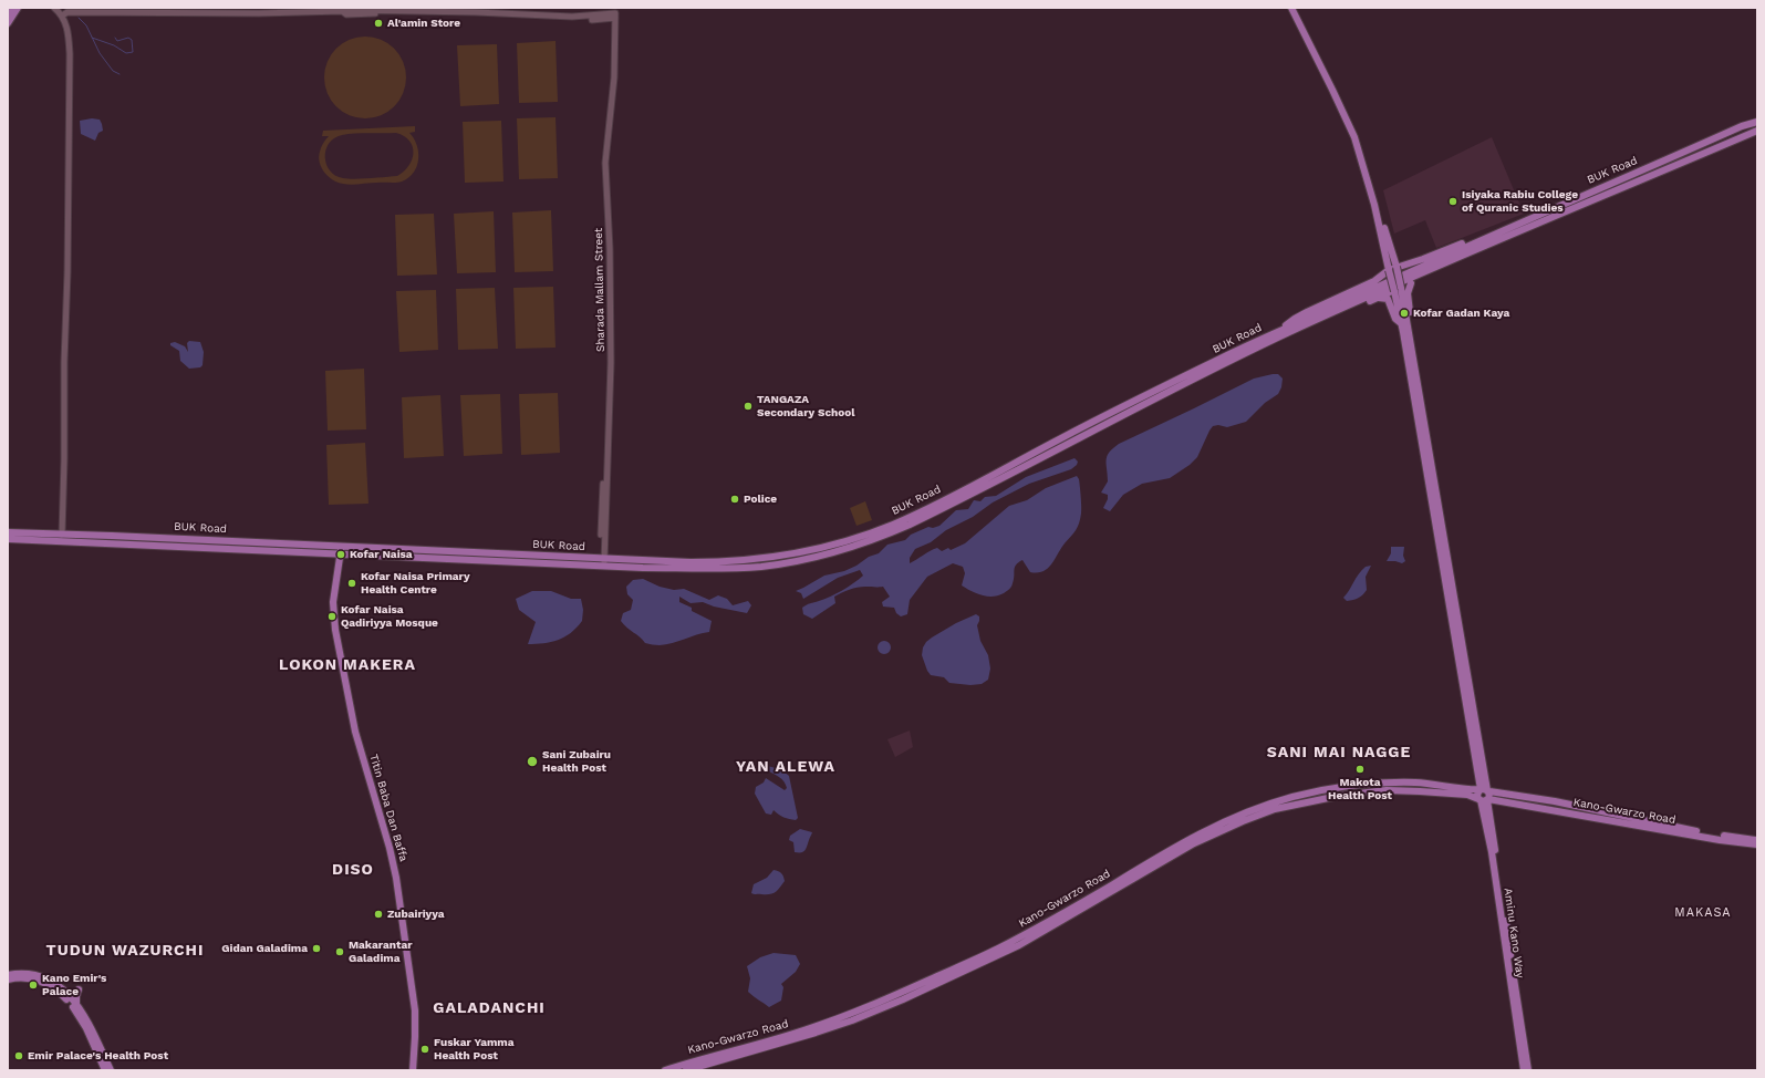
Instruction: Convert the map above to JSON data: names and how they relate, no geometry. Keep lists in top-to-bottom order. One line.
{"streets":{"main road":["BUK Road","Titin Baba Dan Baffa","Kano-Gwarzo Road","Aminu Kano Way"],"street":["Sharada Mallam Street"]},"crossings":[["BUK Road","Sharada Mallam Street"],["BUK Road","Titin Baba Dan Baffa"],["Kano-Gwarzo Road","Aminu Kano Way"]],"districts":["LOKON MAKERA","SANI MAI NAGGE","YAN ALEWA","DISO","MAKASA","TUDUN WAZURCHI","GALADANCHI"],"places":["Al'amin Store","Isiyaka Rabiu College of Quranic Studies","Kofar Gadan Kaya","TANGAZA Secondary School","Police","Kofar Naisa","Kofar Naisa Primary Health Centre","Kofar Naisa Qadiriyya Mosque","Sani Zubairu Health Post","Makota Health Post","Zubairiyya","Gidan Galadima","Makarantar Galadima","Kano Emir's Palace","Fuskar Yamma Health Post","Emir Palace's Health Post"]}
